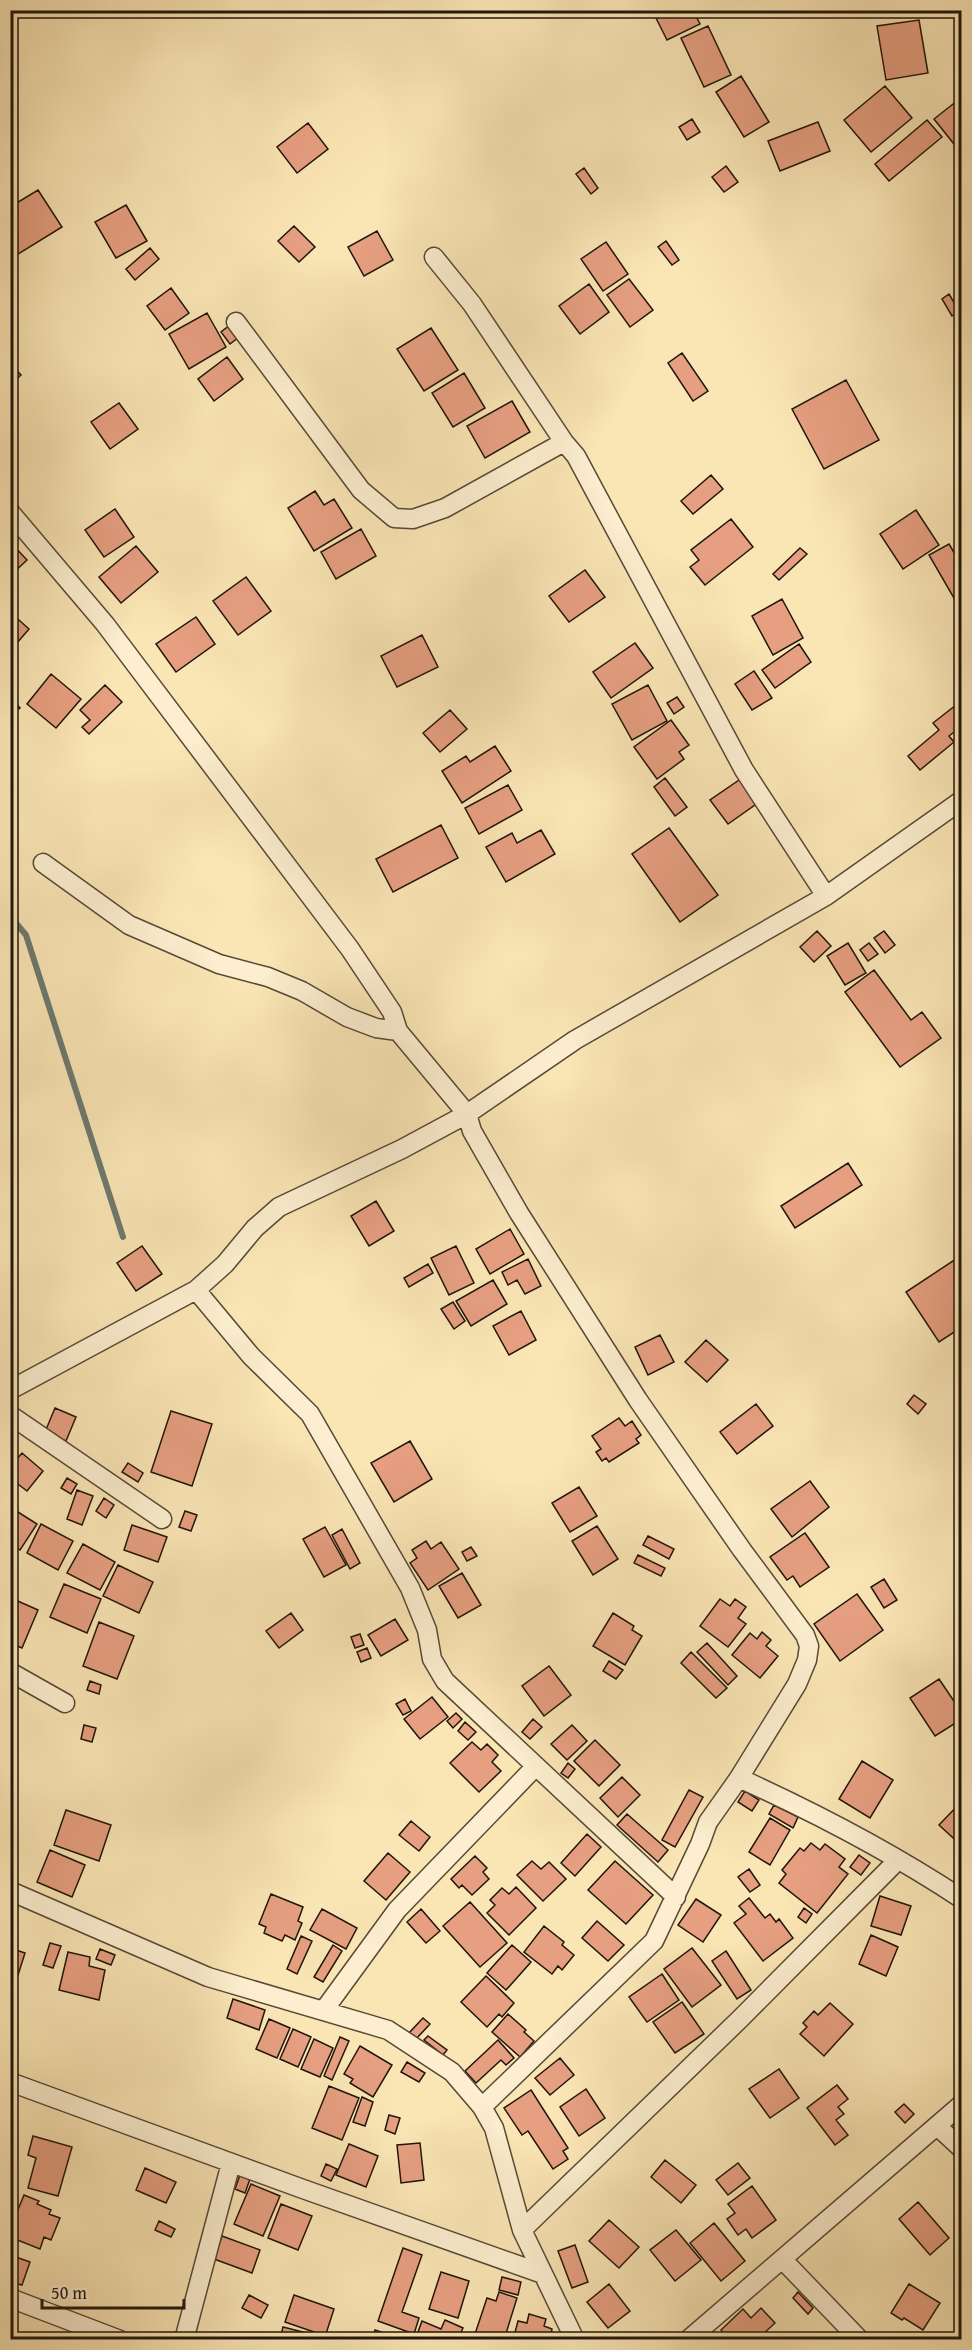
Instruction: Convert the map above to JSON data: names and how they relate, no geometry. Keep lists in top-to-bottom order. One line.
{"scale_bar":"50 m"}
